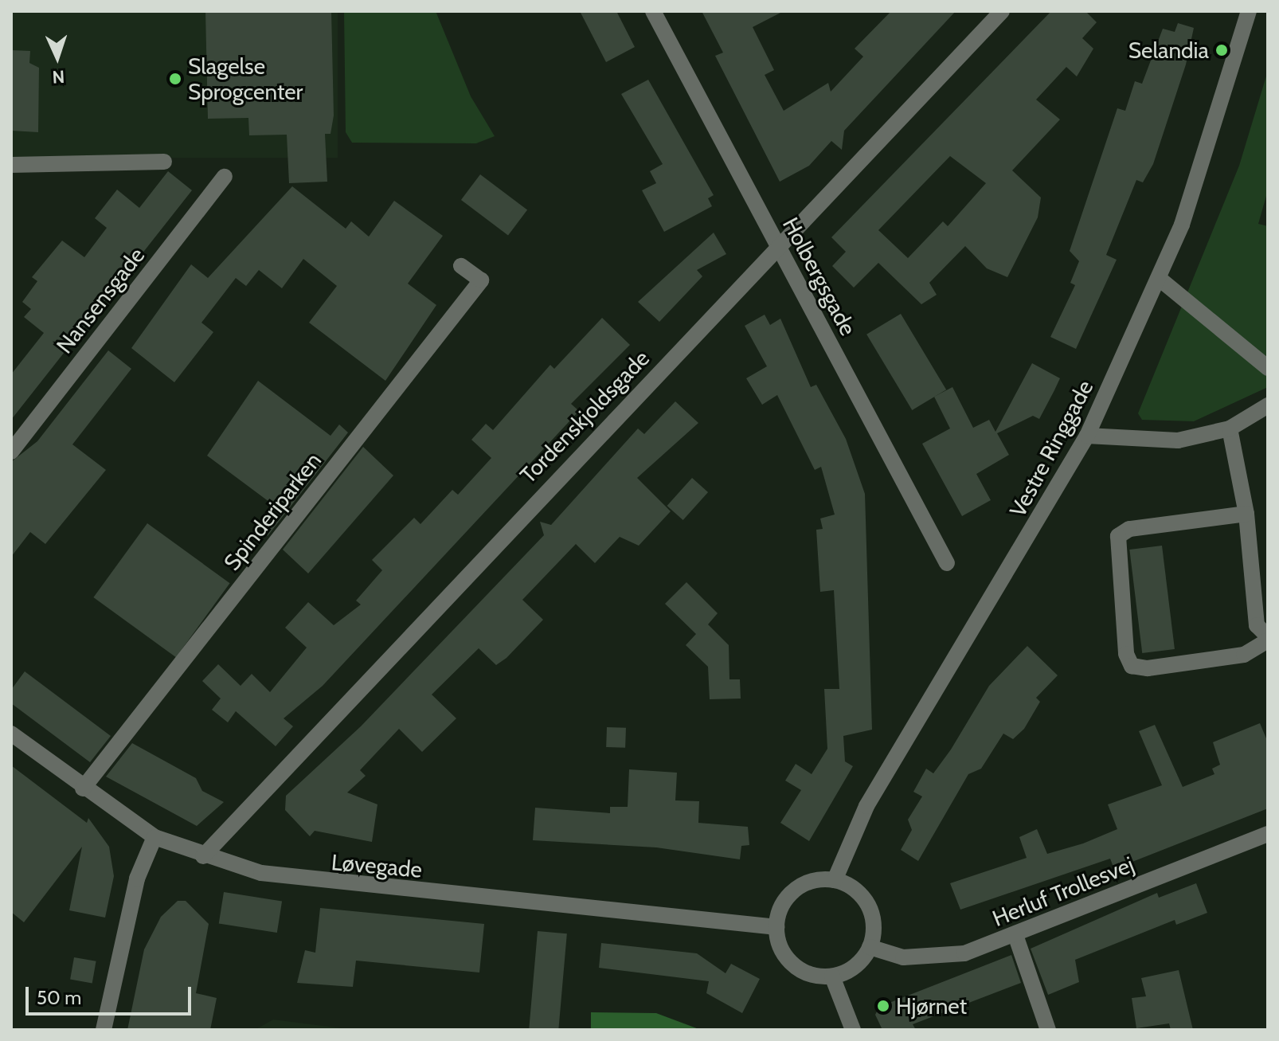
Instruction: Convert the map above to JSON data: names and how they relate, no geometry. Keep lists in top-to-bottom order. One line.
{"streets":{"street":["Holbergsgade","Nansensgade","Tordenskjoldsgade","Vestre Ringgade","Spinderiparken","Løvegade","Herluf Trollesvej"]},"crossings":[["Holbergsgade","Tordenskjoldsgade"],["Tordenskjoldsgade","Løvegade"],["Vestre Ringgade","Løvegade"],["Vestre Ringgade","Herluf Trollesvej"],["Spinderiparken","Løvegade"],["Løvegade","Herluf Trollesvej"]],"places":["Selandia","Slagelse Sprogcenter","Hjørnet"],"scale_bar":"50 m","north":"bottom"}
